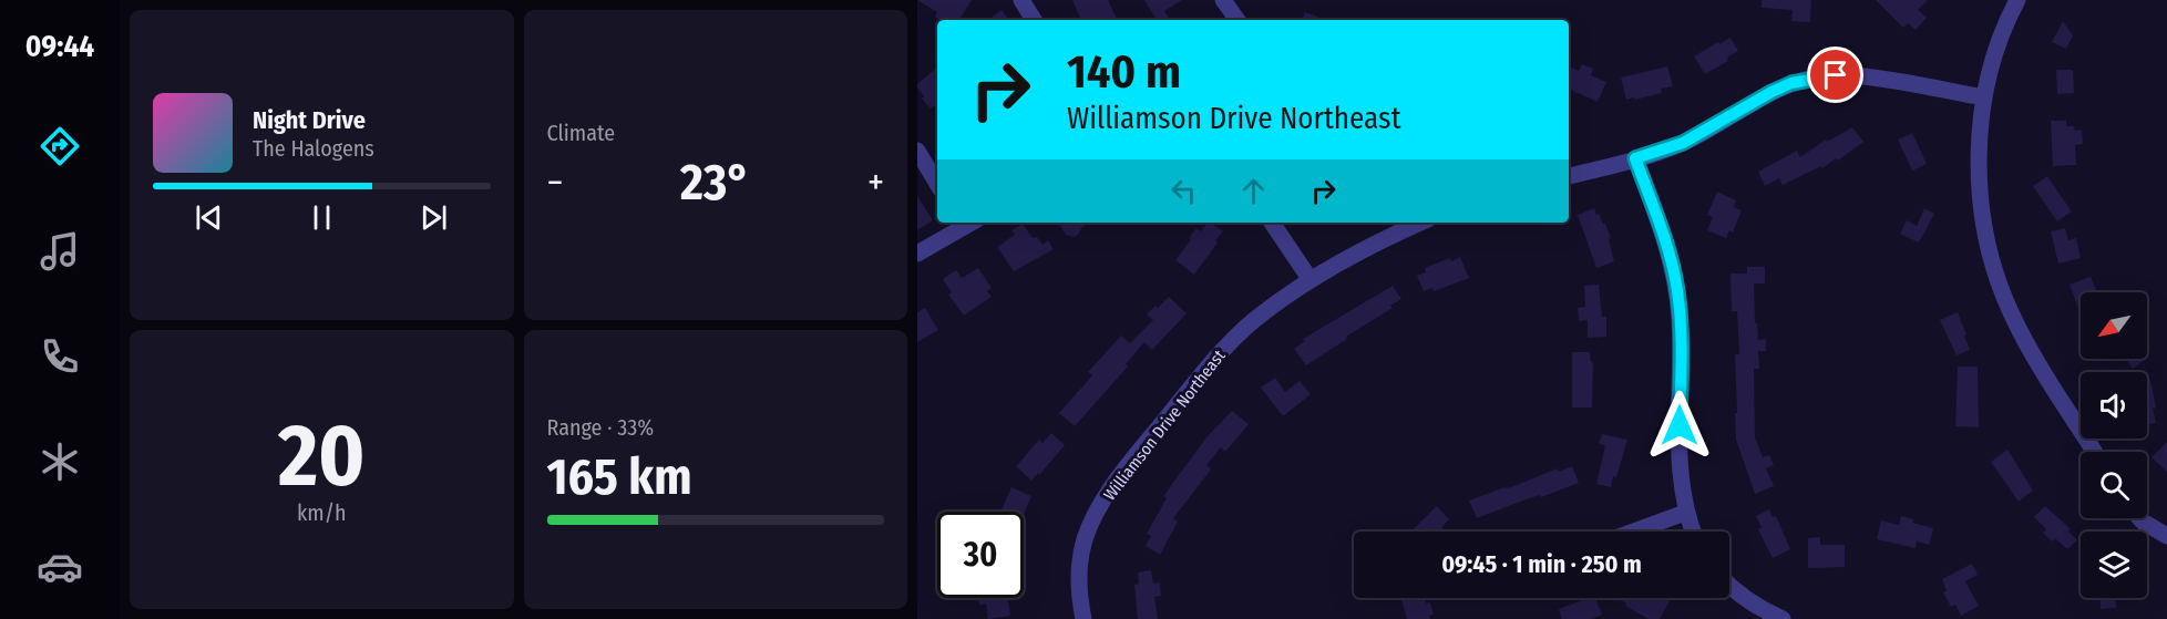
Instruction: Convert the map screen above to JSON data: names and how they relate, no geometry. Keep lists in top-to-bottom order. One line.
{"streets":{"street":["Williamson Drive Northeast"]},"north":"bottom left","page":{"tabs":"09:44","tile":["Climate",["20","km/h"],["Range · 33%","165 km"]],"turn":["140 m","Williamson Drive Northeast"],"song":["Night Drive","The Halogens"],"heat":["−","23°","+"],"limit":"30","trip":"09:45 · 1 min · 250 m"}}
